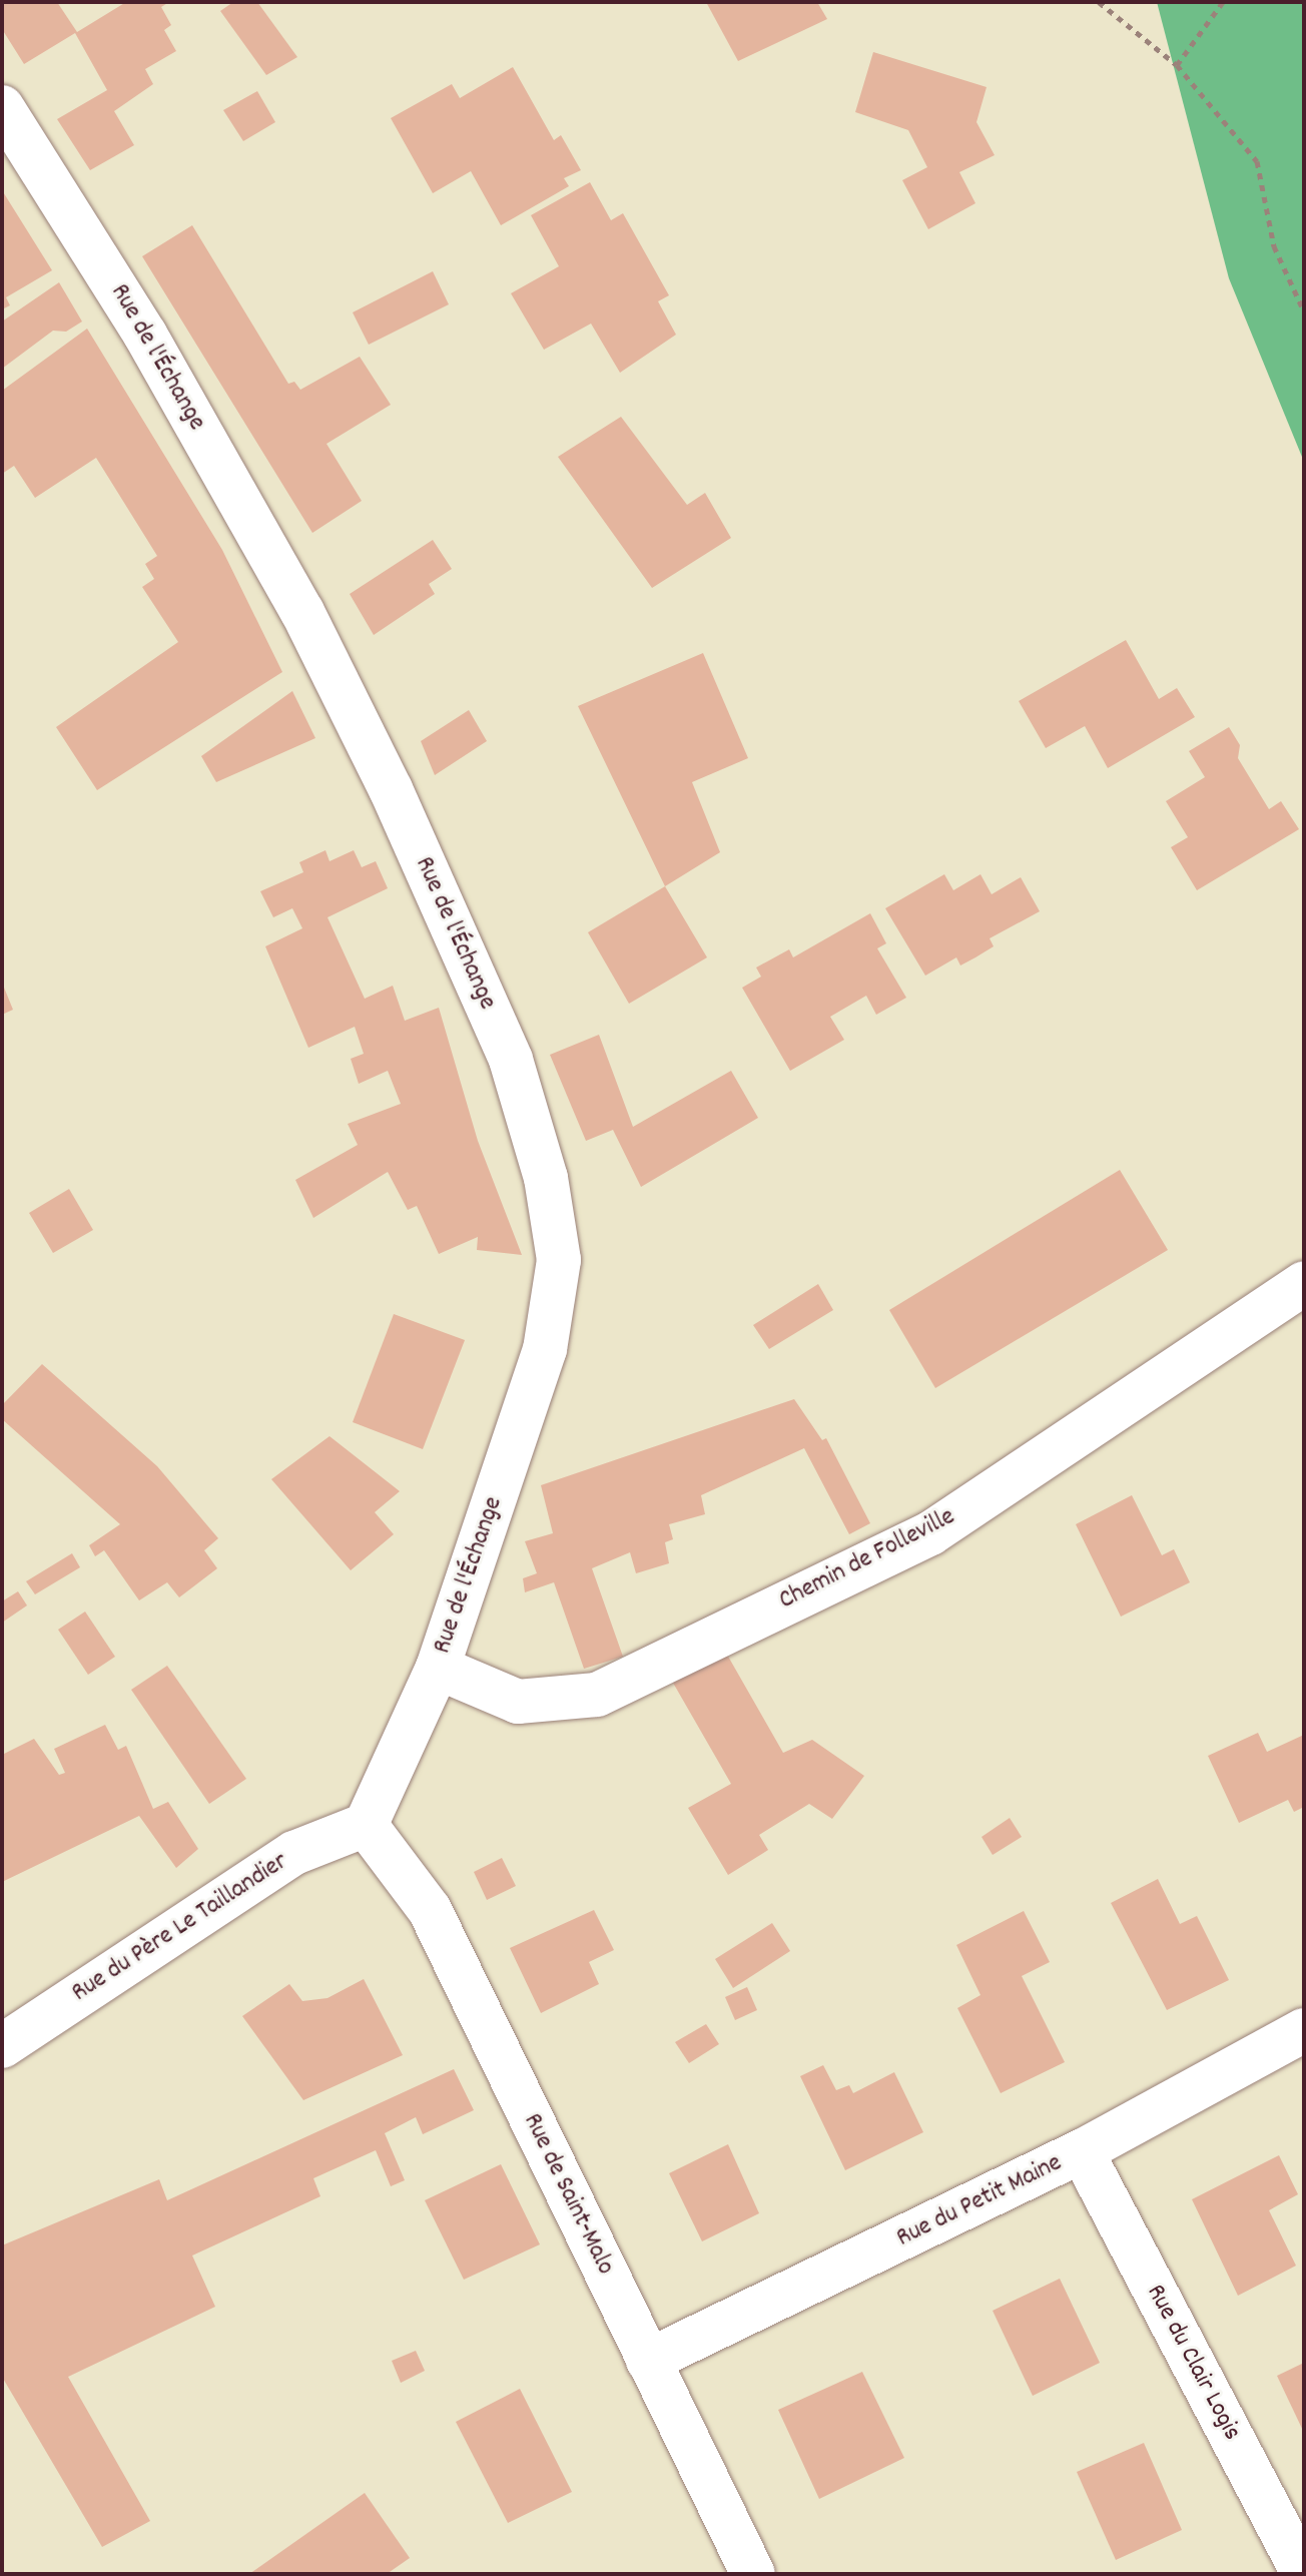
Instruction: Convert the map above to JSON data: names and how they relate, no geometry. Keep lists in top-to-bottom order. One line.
{"streets":{"street":["Rue de l'Échange","Chemin de Folleville","Rue du Père Le Taillandier","Rue de Saint-Malo","Rue du Petit Maine","Rue du Clair Logis"]},"crossings":[["Rue de l'Échange","Chemin de Folleville"],["Rue de l'Échange","Rue du Père Le Taillandier"],["Rue de l'Échange","Rue de Saint-Malo"],["Rue du Père Le Taillandier","Rue de Saint-Malo"],["Rue de Saint-Malo","Rue du Petit Maine"],["Rue du Petit Maine","Rue du Clair Logis"]]}
